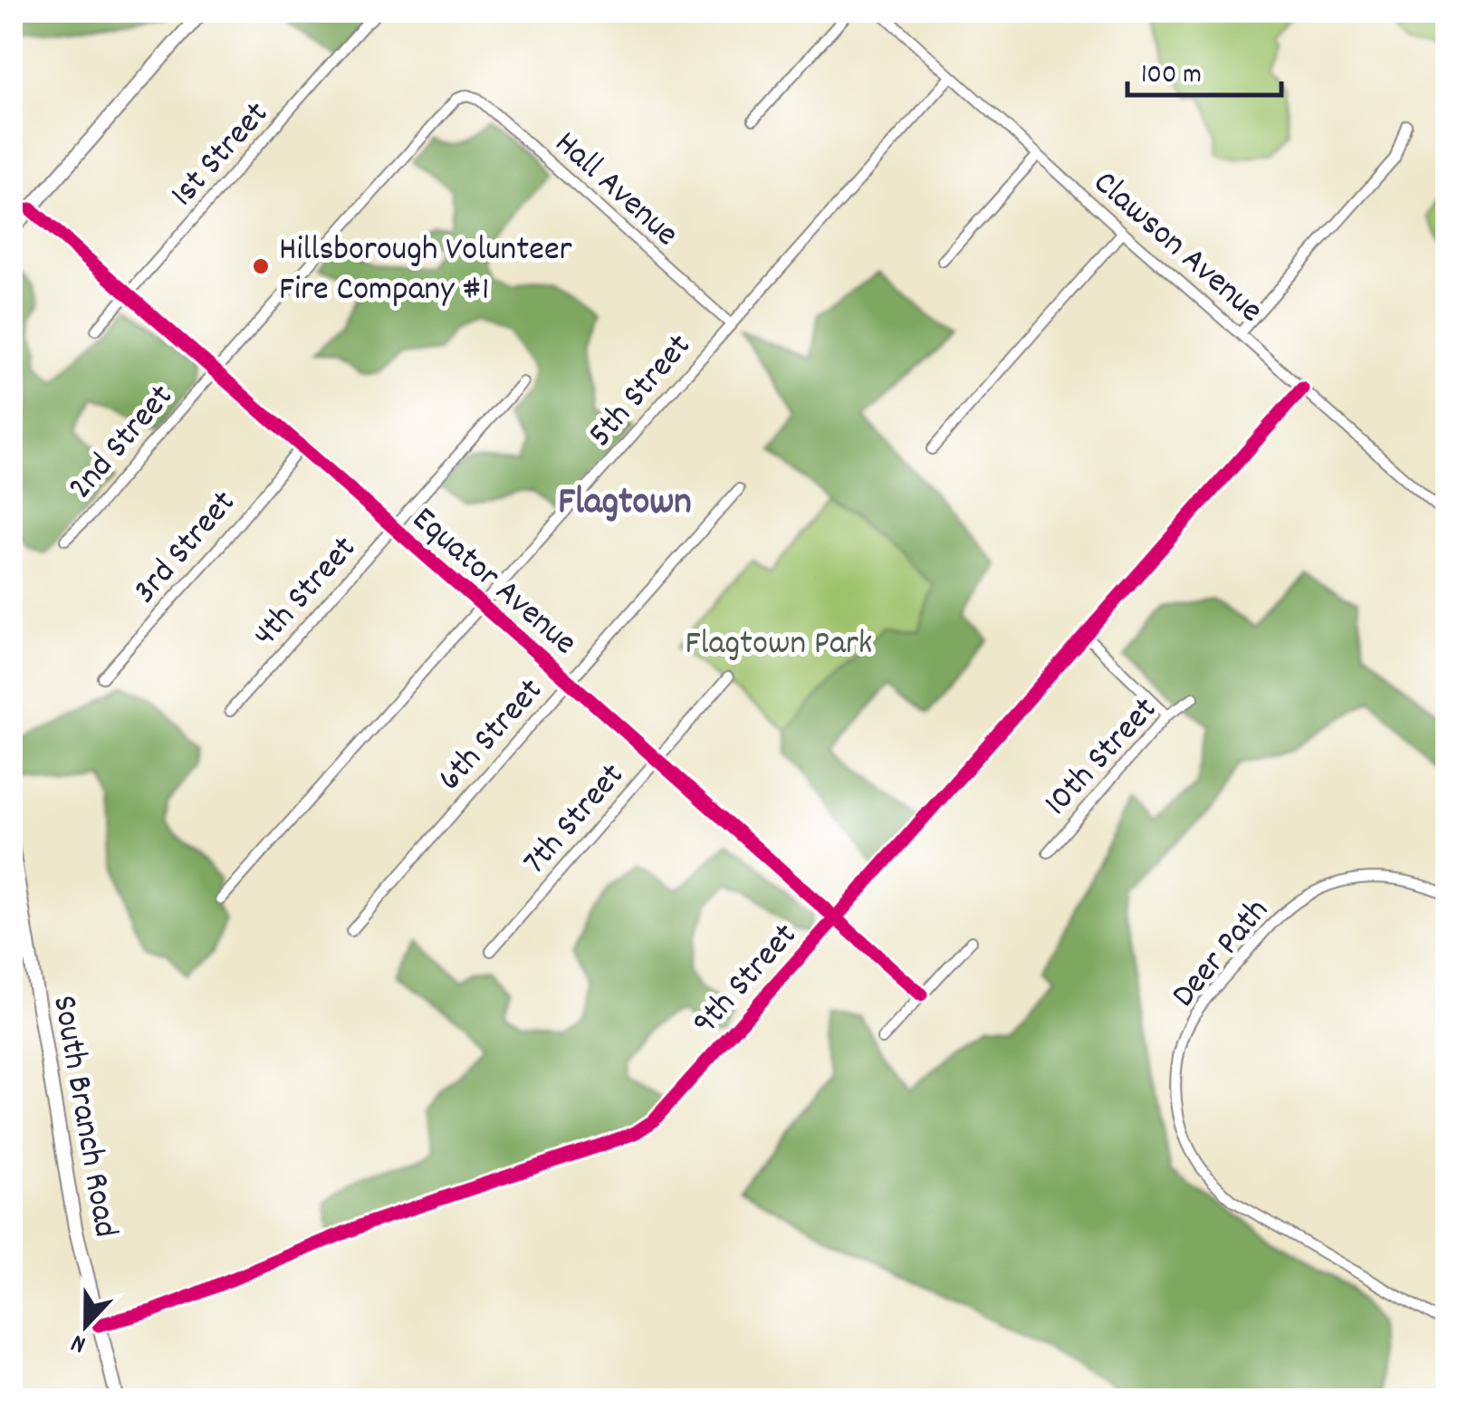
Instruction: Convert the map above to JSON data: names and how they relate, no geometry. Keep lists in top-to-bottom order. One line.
{"streets":{"street":["1st Street","Hall Avenue","Clawson Avenue","5th Street","2nd Street","3rd Street","Equator Avenue","4th Street","6th Street","10th Street","7th Street","Deer Path","9th Street","South Branch Road"]},"crossings":[["1st Street","Equator Avenue"],["Hall Avenue","5th Street"],["Hall Avenue","2nd Street"],["Clawson Avenue","5th Street"],["Clawson Avenue","9th Street"],["5th Street","Equator Avenue"],["2nd Street","Equator Avenue"],["3rd Street","Equator Avenue"],["Equator Avenue","4th Street"],["Equator Avenue","6th Street"],["Equator Avenue","7th Street"],["Equator Avenue","9th Street"],["9th Street","South Branch Road"]],"districts":["Flagtown"],"parks":["Flagtown Park"],"places":["Hillsborough Volunteer Fire Company #1"],"scale_bar":"100 m","north":"bottom"}
